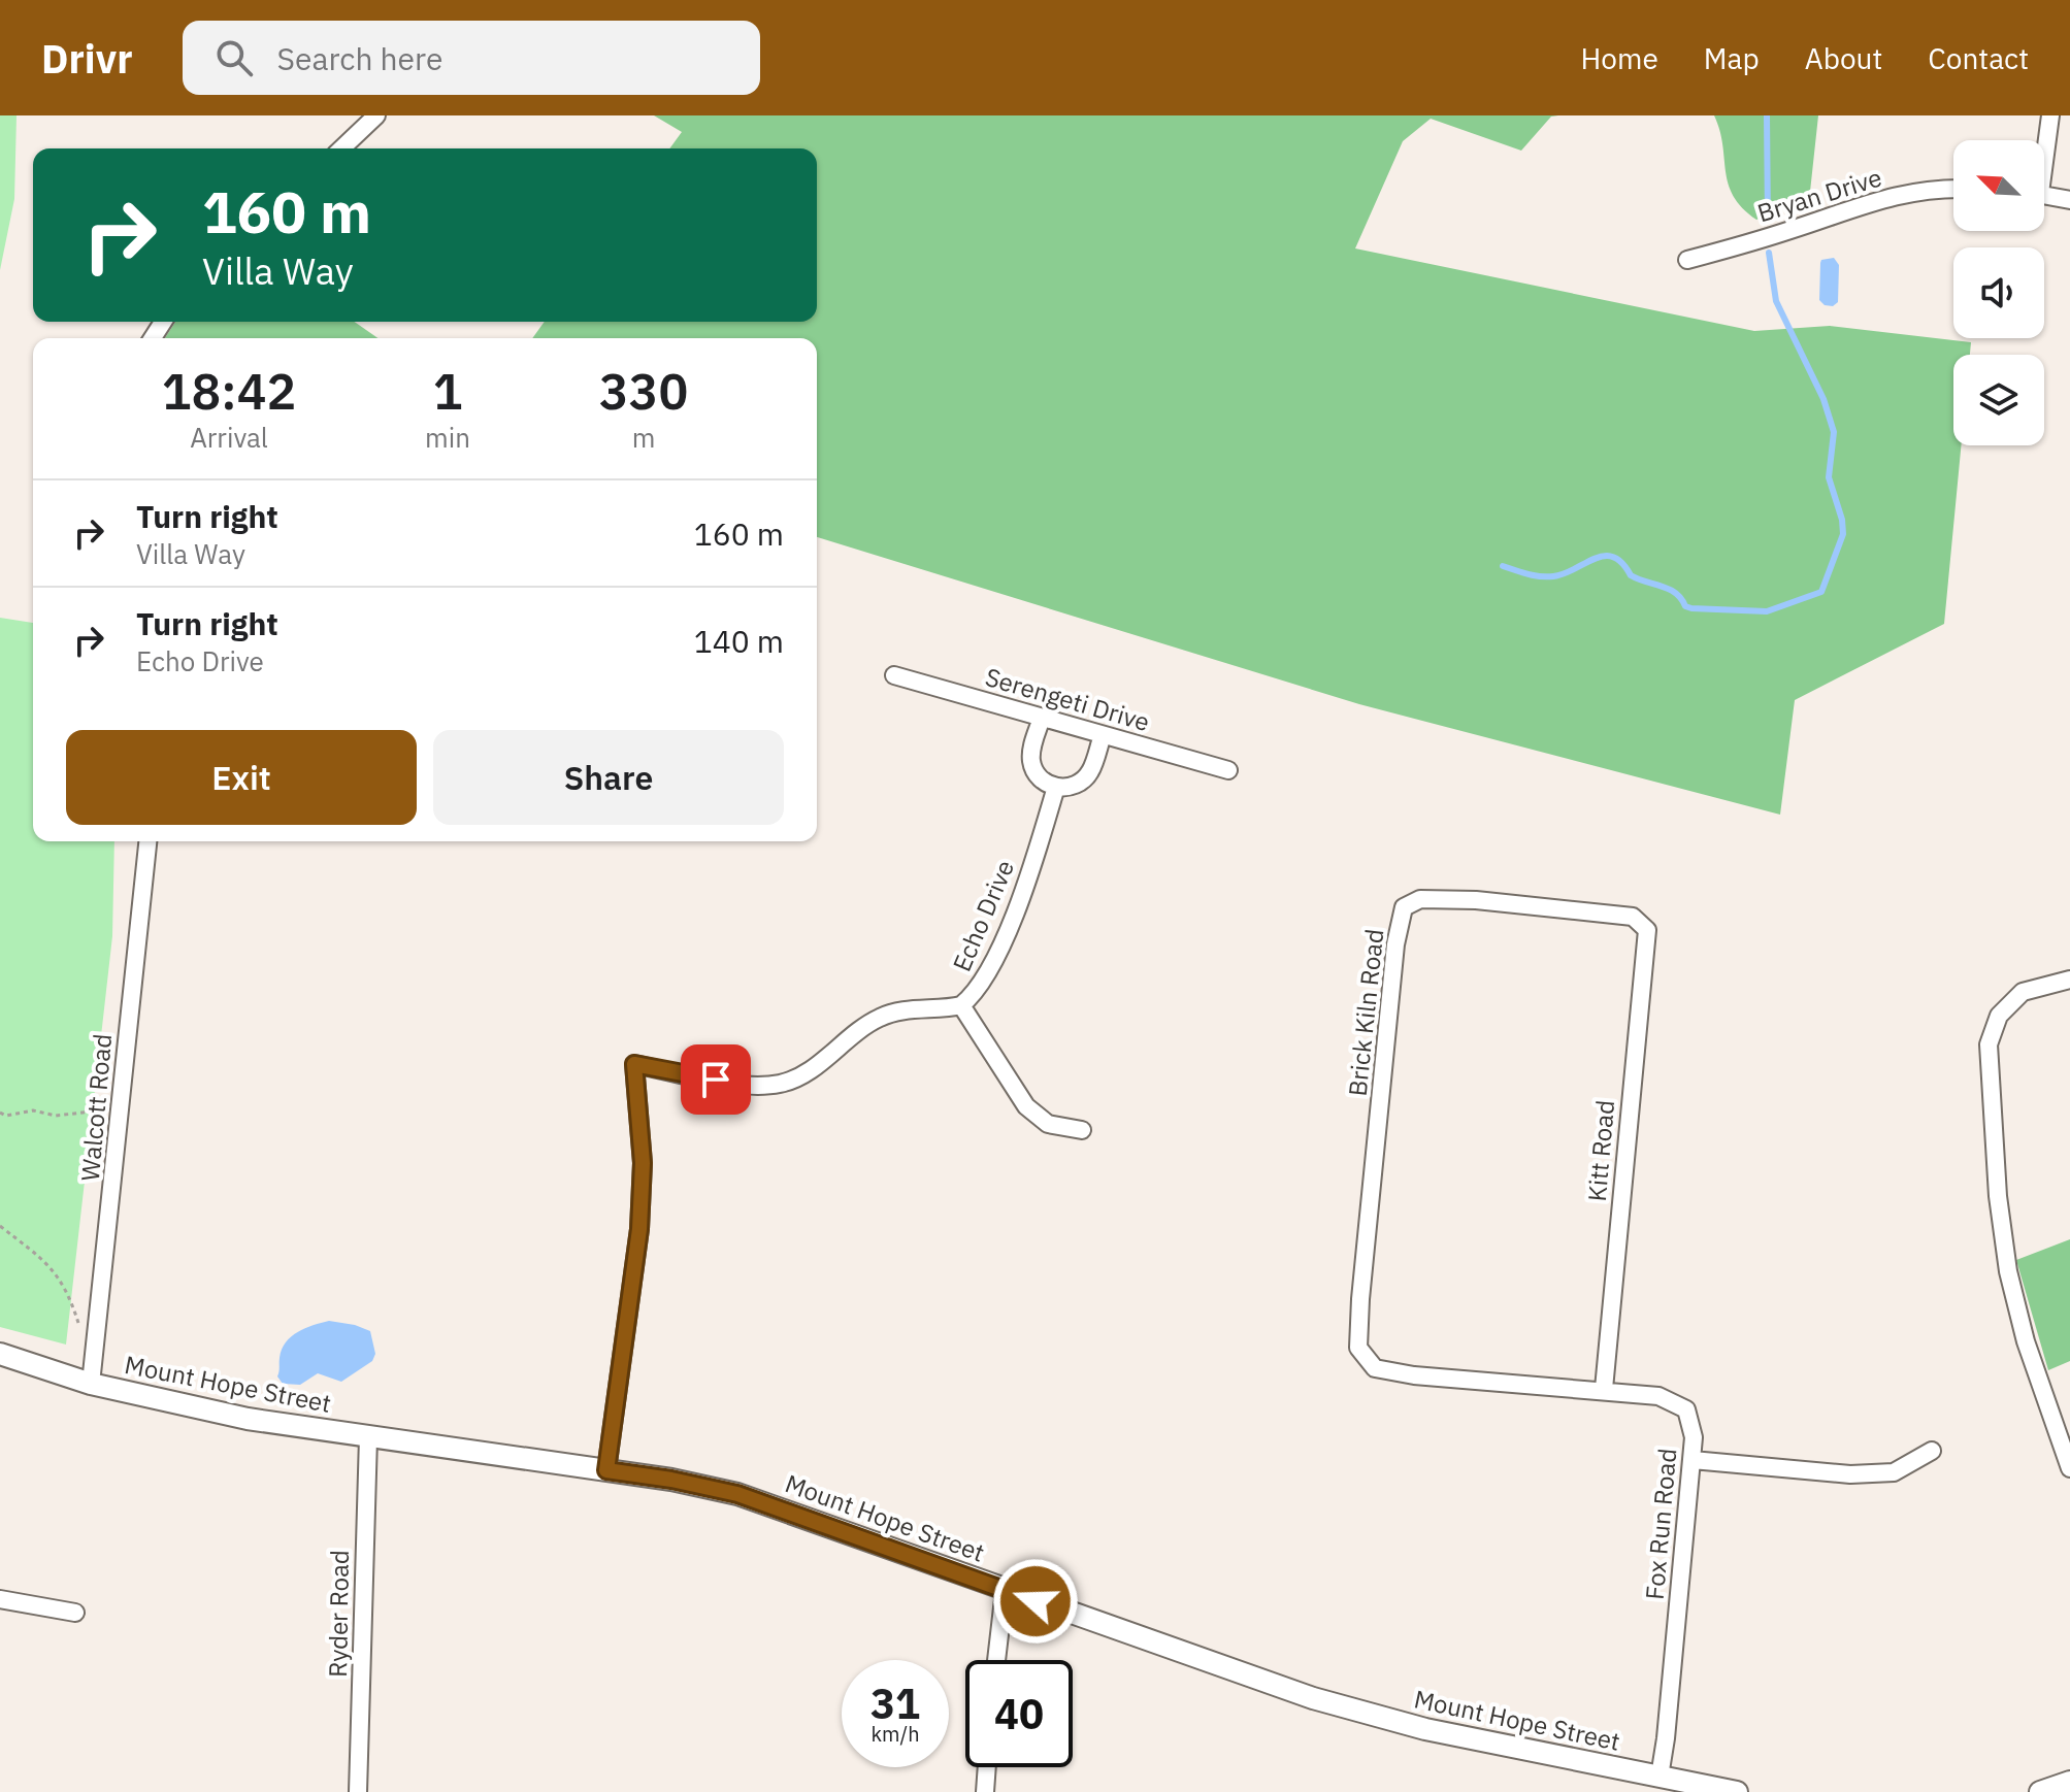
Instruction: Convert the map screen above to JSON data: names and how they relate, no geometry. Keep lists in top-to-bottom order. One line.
{"streets":{"street":["Bryan Drive","Serengeti Drive","Echo Drive","Brick Kiln Road","Walcott Road","Kitt Road","Mount Hope Street","Fox Run Road","Ryder Road"]},"crossings":[["Serengeti Drive","Echo Drive"],["Echo Drive","Mount Hope Street"],["Brick Kiln Road","Kitt Road"],["Brick Kiln Road","Fox Run Road"],["Walcott Road","Mount Hope Street"],["Kitt Road","Fox Run Road"],["Mount Hope Street","Fox Run Road"],["Mount Hope Street","Ryder Road"]],"north":"top left","page":{"header":"Drivr","search":"Search here","nav":["Home","Map","About","Contact"],"turn":["160 m","Villa Way"],"eta":["18:42","Arrival","1","min","330","m"],"list":[{"name":"Turn right","note":"Villa Way","value":"160 m"},{"name":"Turn right","note":"Echo Drive","value":"140 m"}],"buttons":["Exit","Share"],"speed":"31 km/h","limit":"40"}}
